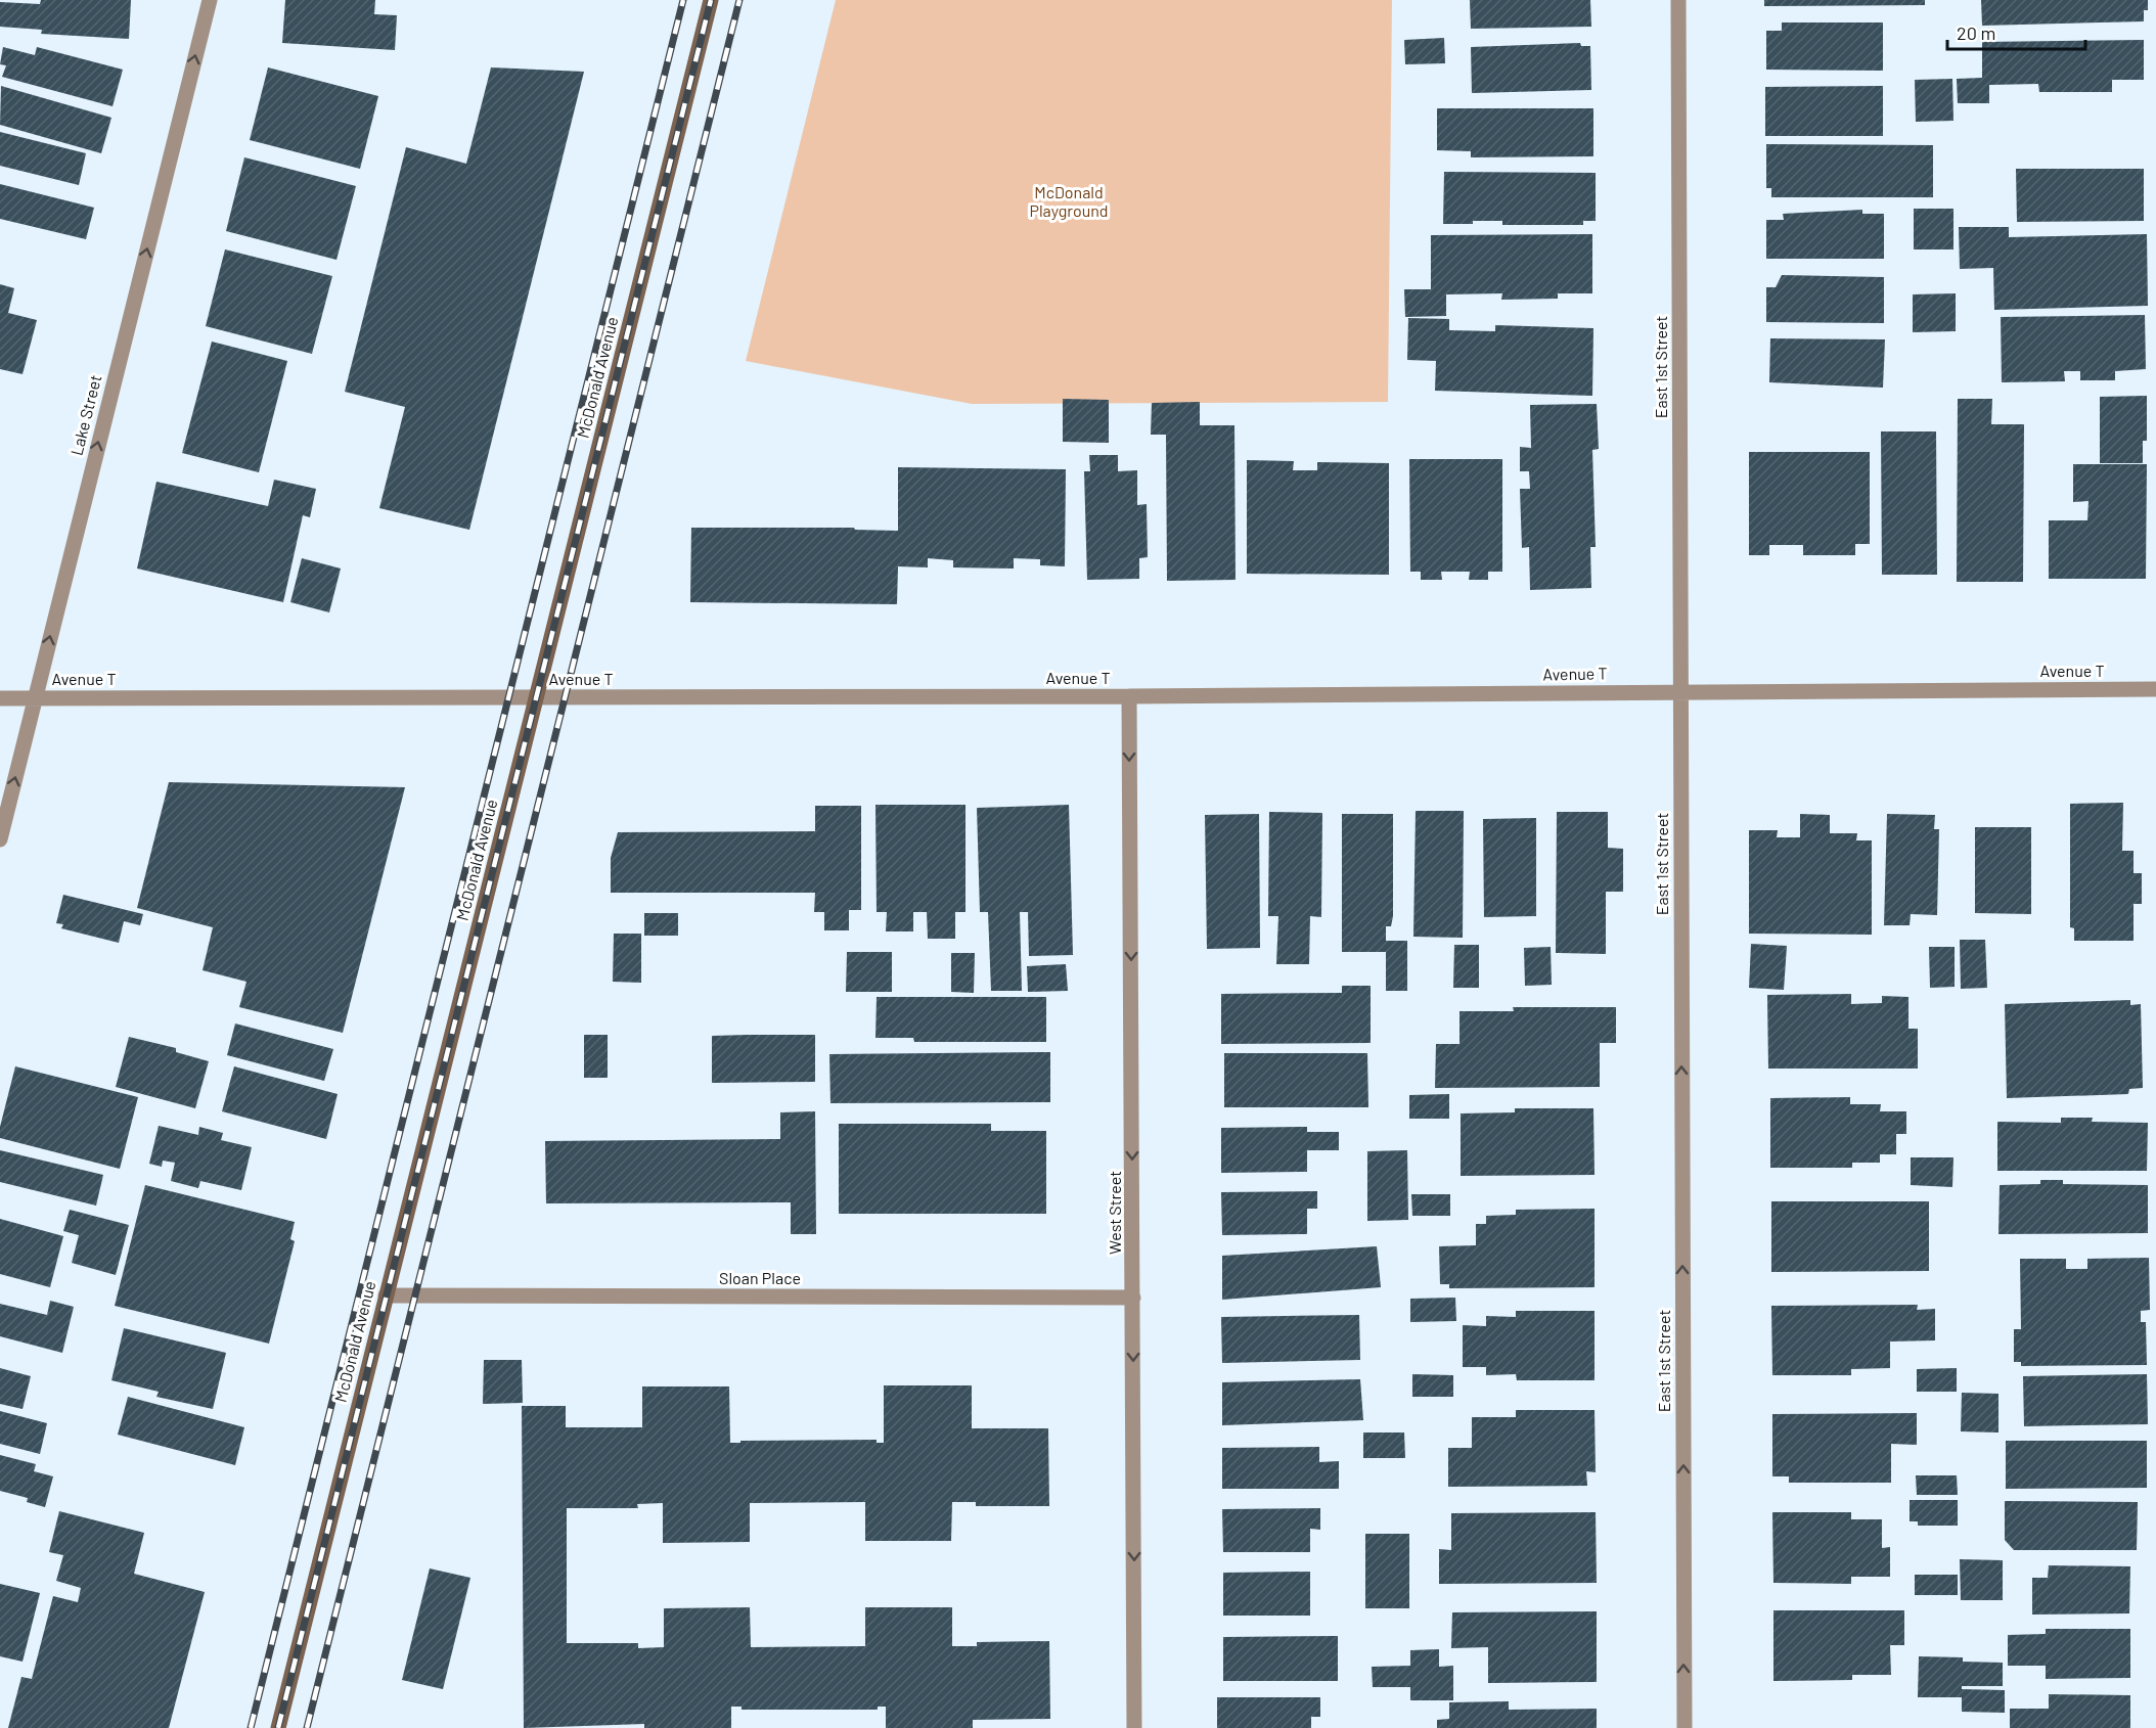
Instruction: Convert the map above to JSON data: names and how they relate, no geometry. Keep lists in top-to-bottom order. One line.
{"streets":{"main road":["McDonald Avenue"],"street":["East 1st Street","Lake Street","Avenue T","West Street","Sloan Place"]},"crossings":[["East 1st Street","Avenue T"],["McDonald Avenue","Avenue T"],["McDonald Avenue","Sloan Place"],["Lake Street","Avenue T"],["Avenue T","West Street"],["West Street","Sloan Place"]],"one_way":["East 1st Street","Lake Street","West Street"],"parks":["McDonald Playground"],"scale_bar":"20 m"}
